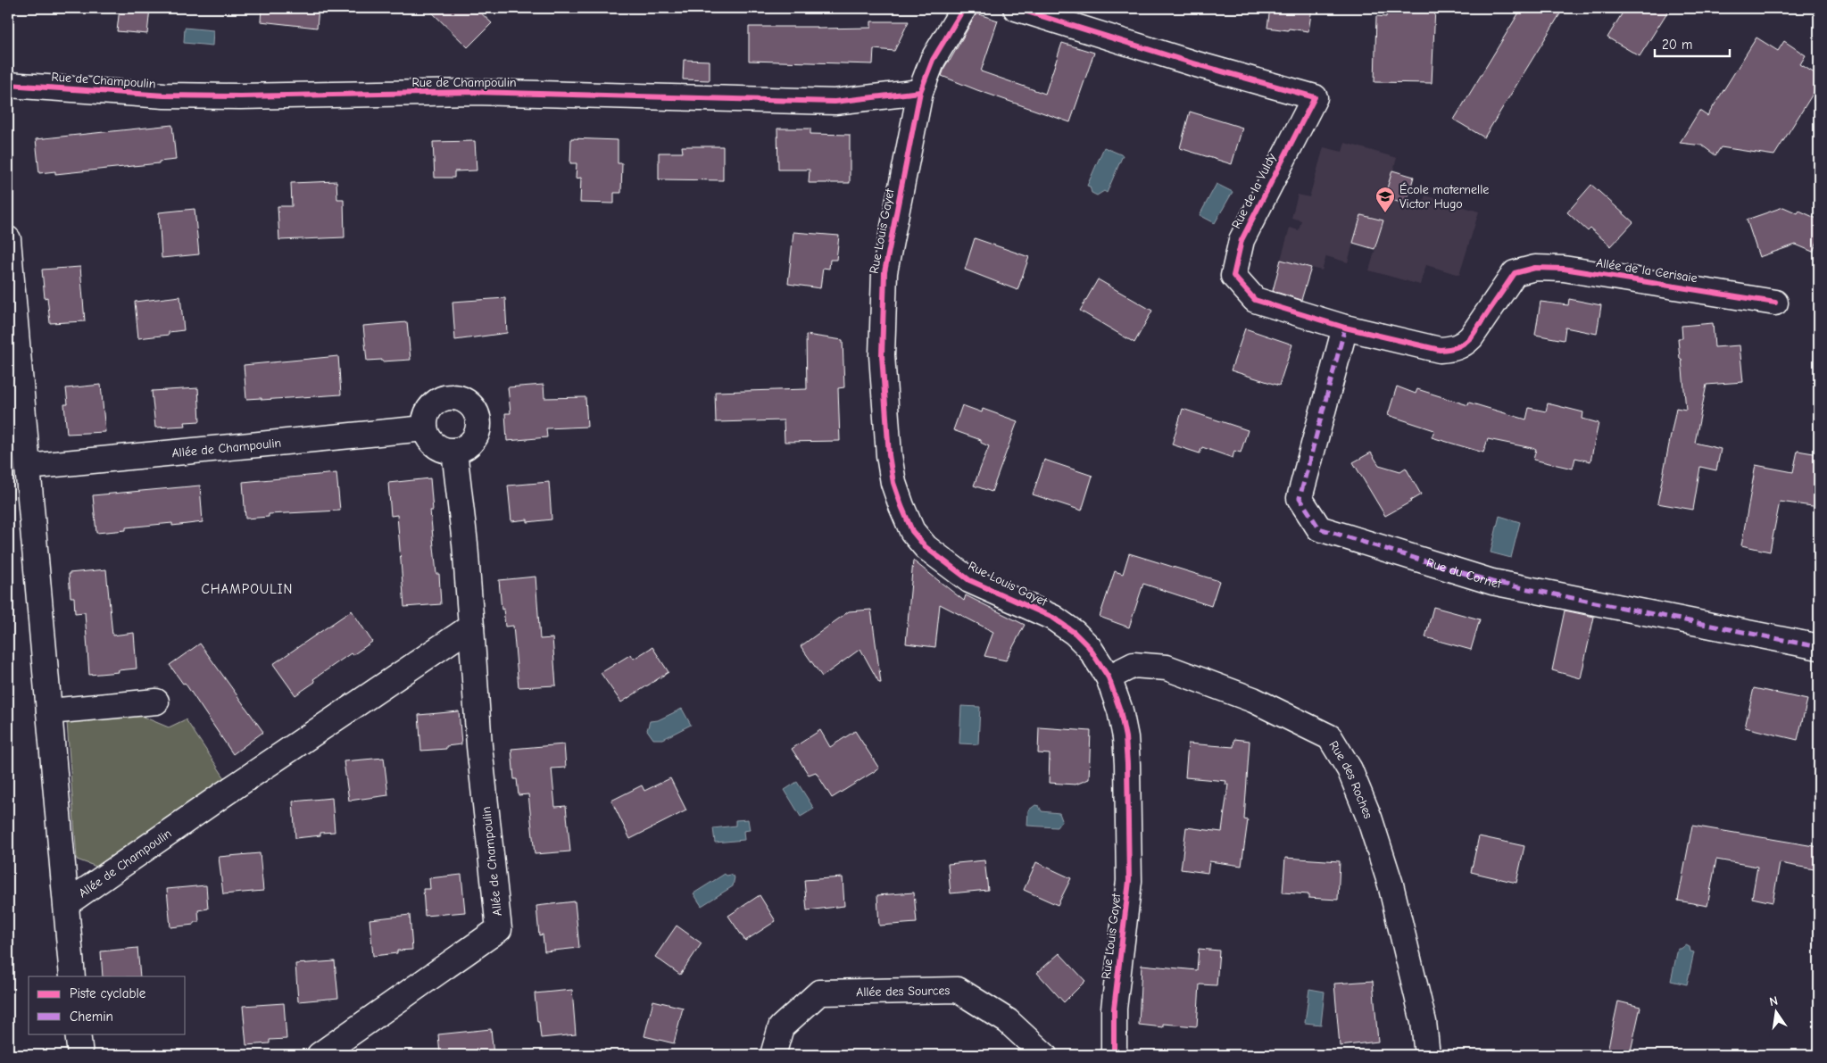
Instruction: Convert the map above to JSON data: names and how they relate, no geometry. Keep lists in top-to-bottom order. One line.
{"streets":{"street":["Rue de Champoulin","Rue de la Vuldy","Rue Louis Gayet","Allée de la Cerisaie","Allée de Champoulin","Rue du Cornet","Rue des Roches","Allée des Sources"]},"crossings":[["Rue de Champoulin","Rue Louis Gayet"],["Rue de la Vuldy","Allée de la Cerisaie"],["Rue de la Vuldy","Rue du Cornet"],["Rue Louis Gayet","Rue des Roches"]],"districts":["CHAMPOULIN"],"places":{"school or university":["École maternelle Victor Hugo"]},"legend":["Piste cyclable","Chemin"],"scale_bar":"20 m","north":"top"}
